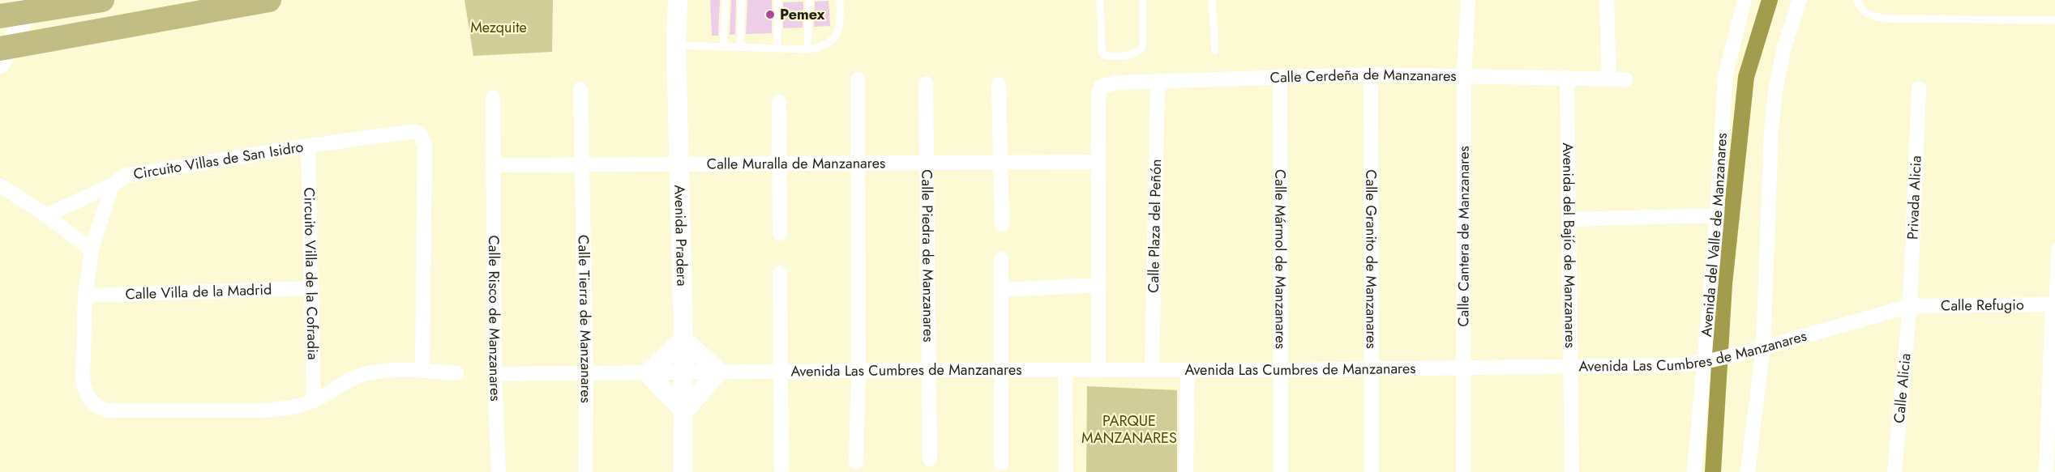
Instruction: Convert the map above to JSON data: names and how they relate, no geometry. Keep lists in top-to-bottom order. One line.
{"streets":{"street":["Calle Cerdeña de Manzanares","Circuito Villas de San Isidro","Calle Muralla de Manzanares","Privada Alicia","Calle Plaza del Peñón","Avenida del Valle de Manzanares","Avenida Pradera","Calle Cantera de Manzanares","Avenida del Bajío de Manzanares","Calle Piedra de Manzanares","Calle Granito de Manzanares","Calle Mármol de Manzanares","Circuito Villa de la Cofradia","Calle Villa de la Madrid","Calle Refugio","Calle Tierra de Manzanares","Calle Risco de Manzanares","Avenida Las Cumbres de Manzanares","Calle Alicia"]},"crossings":[["Calle Cerdeña de Manzanares","Calle Muralla de Manzanares"],["Calle Cerdeña de Manzanares","Calle Plaza del Peñón"],["Calle Cerdeña de Manzanares","Calle Cantera de Manzanares"],["Calle Cerdeña de Manzanares","Avenida del Bajío de Manzanares"],["Calle Cerdeña de Manzanares","Calle Granito de Manzanares"],["Calle Cerdeña de Manzanares","Calle Mármol de Manzanares"],["Circuito Villas de San Isidro","Circuito Villa de la Cofradia"],["Calle Muralla de Manzanares","Avenida Pradera"],["Calle Muralla de Manzanares","Calle Piedra de Manzanares"],["Calle Muralla de Manzanares","Calle Tierra de Manzanares"],["Calle Muralla de Manzanares","Calle Risco de Manzanares"],["Privada Alicia","Calle Refugio"],["Privada Alicia","Avenida Las Cumbres de Manzanares"],["Privada Alicia","Calle Alicia"],["Calle Plaza del Peñón","Avenida Las Cumbres de Manzanares"],["Avenida del Valle de Manzanares","Avenida Las Cumbres de Manzanares"],["Avenida Pradera","Avenida Las Cumbres de Manzanares"],["Calle Cantera de Manzanares","Avenida Las Cumbres de Manzanares"],["Avenida del Bajío de Manzanares","Avenida Las Cumbres de Manzanares"],["Calle Piedra de Manzanares","Avenida Las Cumbres de Manzanares"],["Calle Granito de Manzanares","Avenida Las Cumbres de Manzanares"],["Calle Mármol de Manzanares","Avenida Las Cumbres de Manzanares"],["Circuito Villa de la Cofradia","Calle Villa de la Madrid"],["Calle Refugio","Avenida Las Cumbres de Manzanares"],["Calle Refugio","Calle Alicia"],["Calle Tierra de Manzanares","Avenida Las Cumbres de Manzanares"],["Calle Risco de Manzanares","Avenida Las Cumbres de Manzanares"],["Avenida Las Cumbres de Manzanares","Calle Alicia"]],"parks":["Mezquite","PARQUE MANZANARES"],"places":["Pemex"]}
